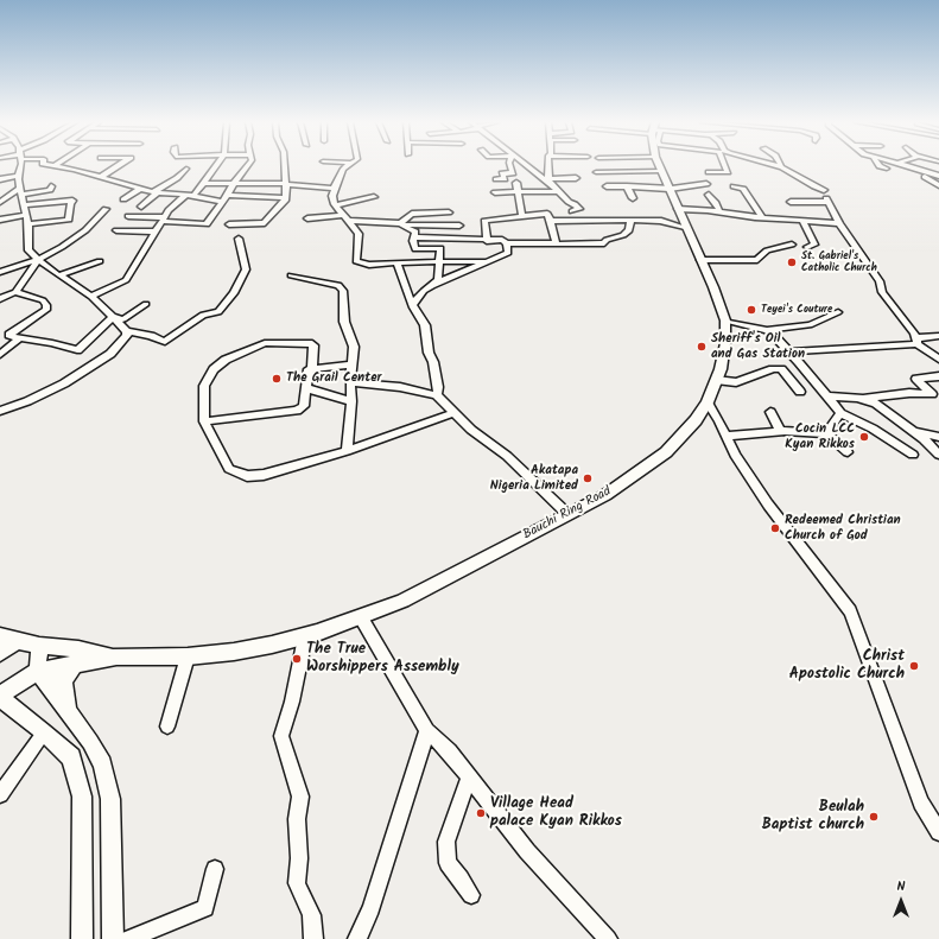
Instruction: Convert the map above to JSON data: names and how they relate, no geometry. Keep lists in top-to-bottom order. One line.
{"streets":{"main road":["Bauchi Ring Road"]},"places":["St. Gabriel's Catholic Church","Teyei's Couture","Sheriff's Oil and Gas Station","The Grail Center","Cocin LCC Kyan Rikkos","Akatapa Nigeria Limited","Redeemed Christian Church of God","The True Worshippers Assembly","Christ Apostolic Church","Village Head palace Kyan Rikkos","Beulah Baptist church"],"north":"top"}
